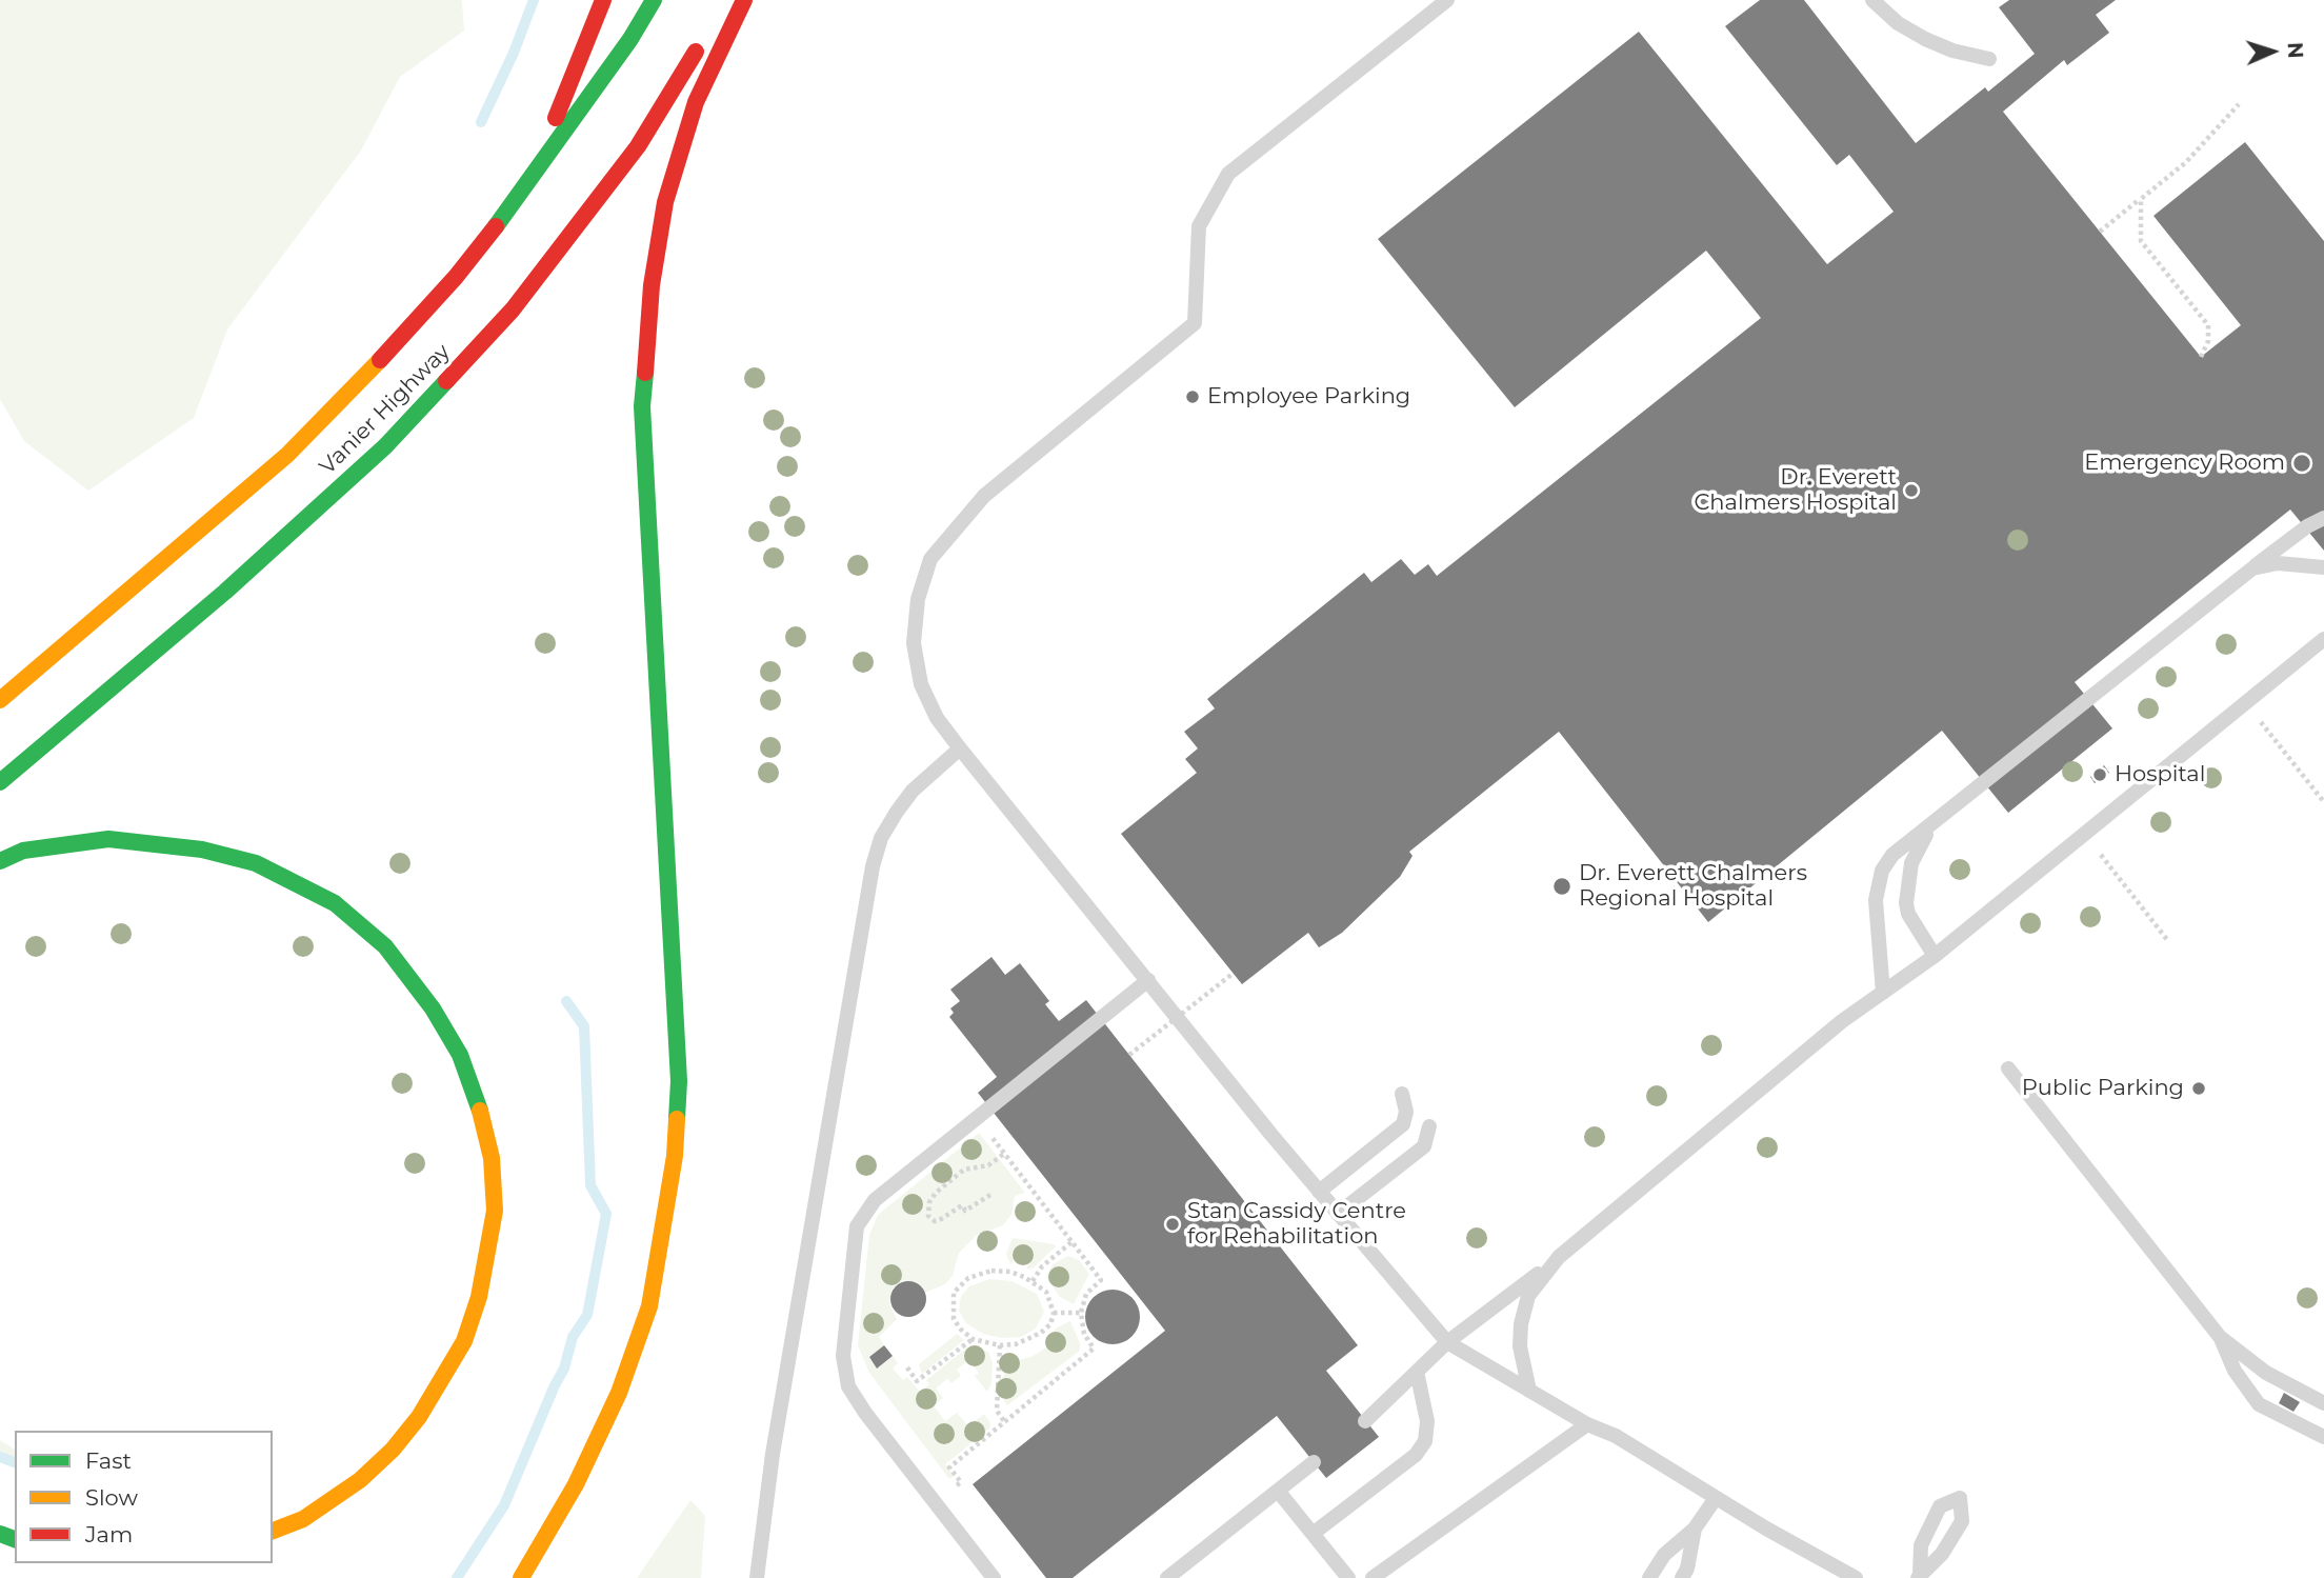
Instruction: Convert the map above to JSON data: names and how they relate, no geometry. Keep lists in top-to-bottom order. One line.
{"streets":{"highway":["Vanier Highway"]},"places":["Employee Parking","Emergency Room","Dr. Everett Chalmers Hospital","Hospital","Dr. Everett Chalmers Regional Hospital","Public Parking","Stan Cassidy Centre for Rehabilitation"],"legend":["Fast","Slow","Jam"],"north":"right"}
